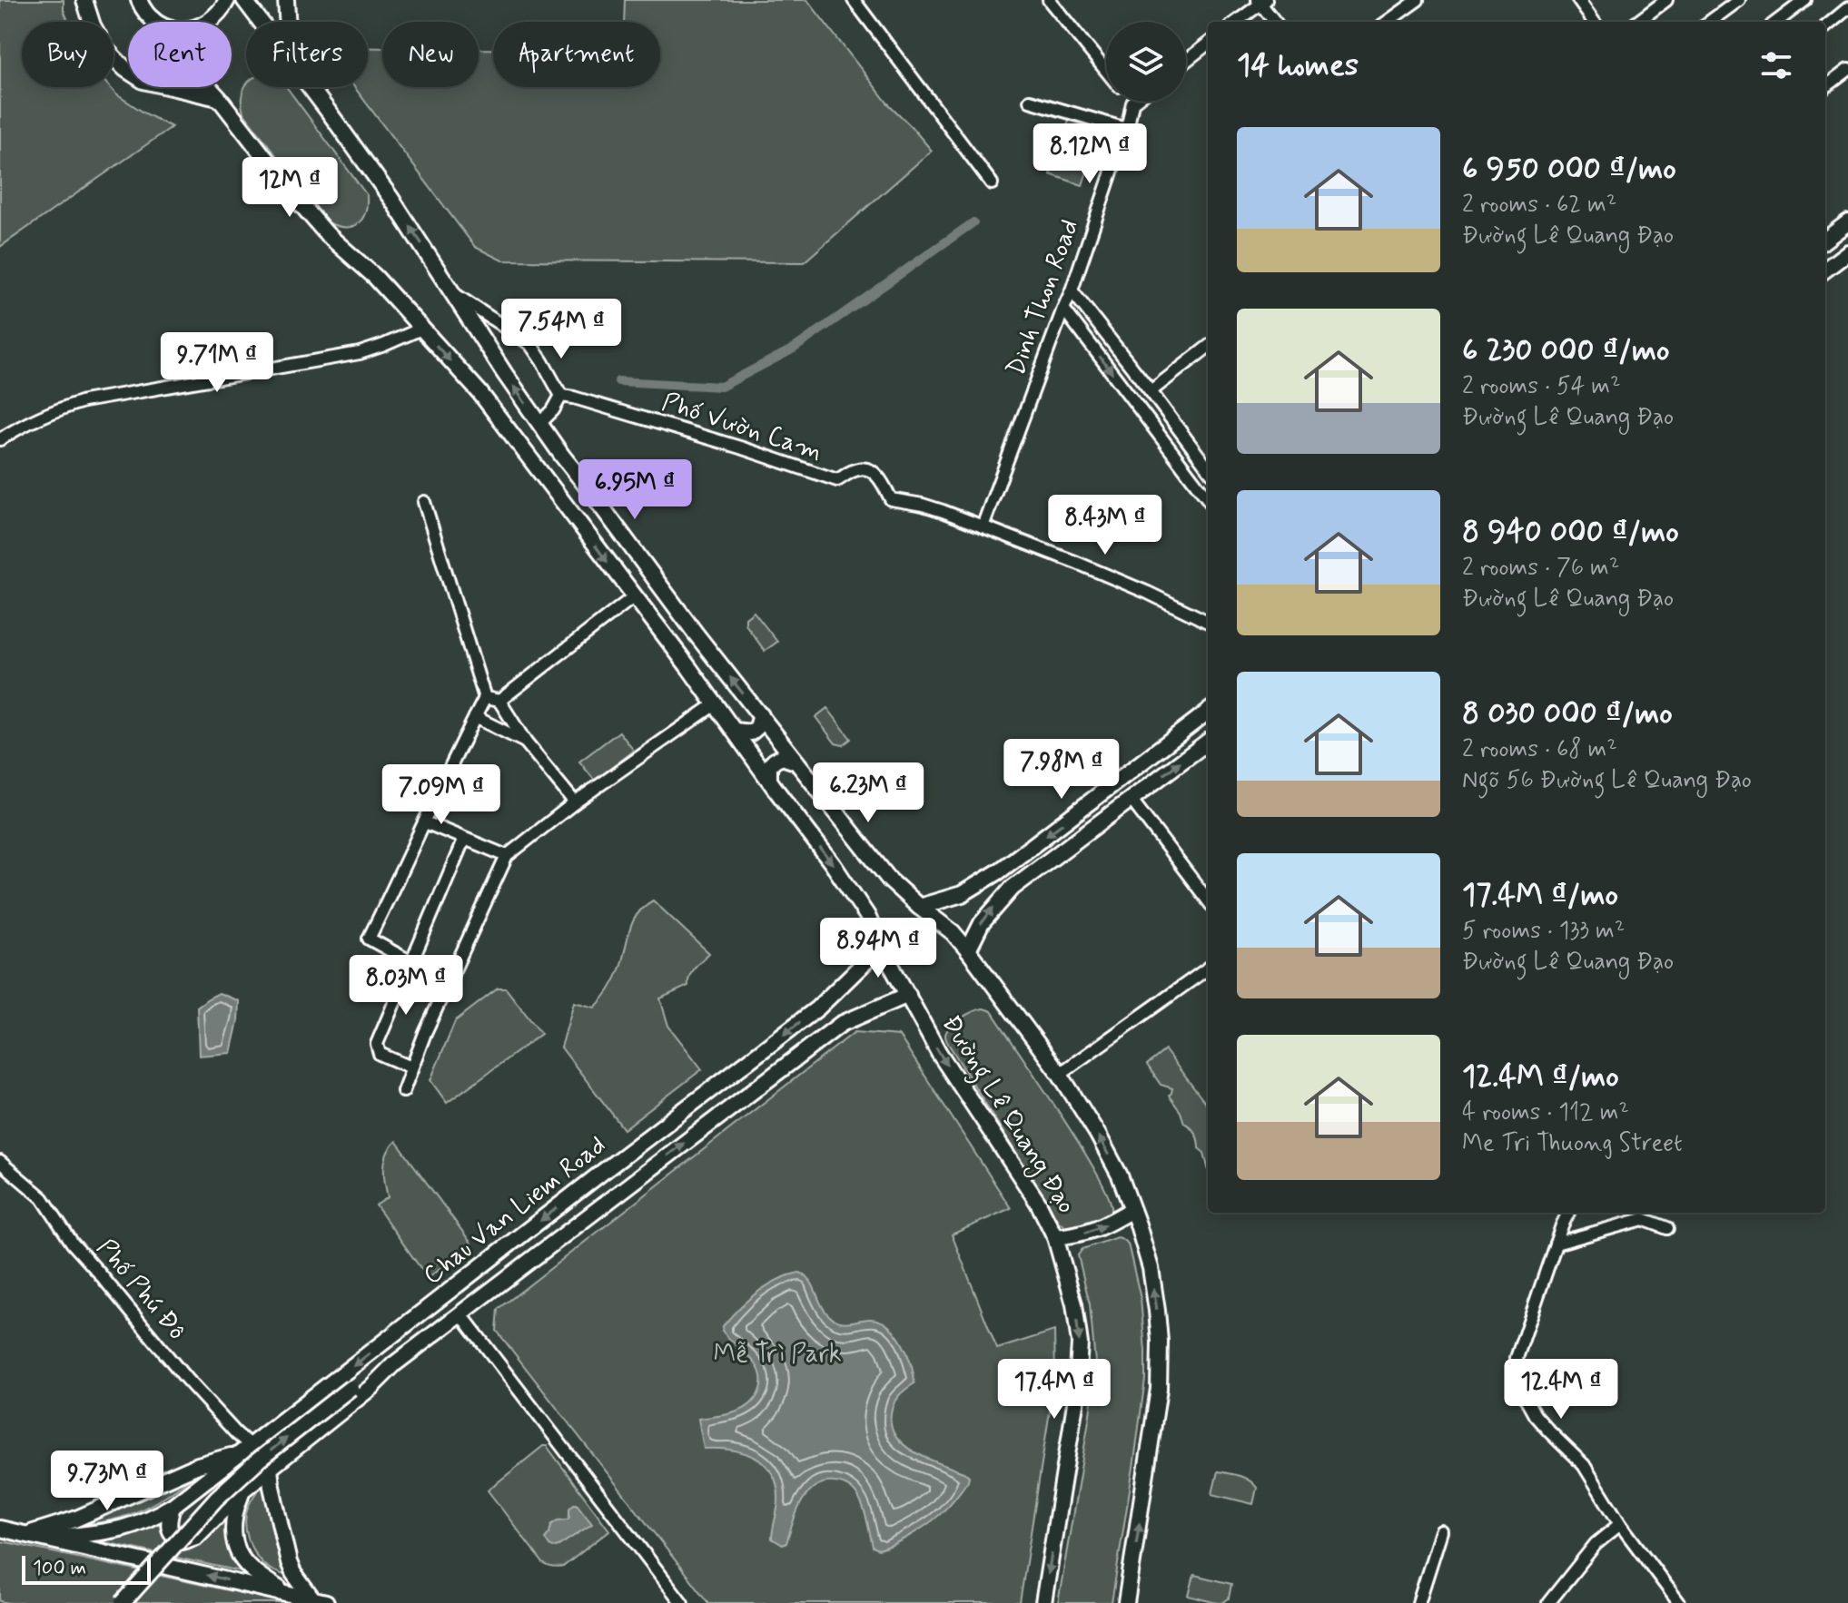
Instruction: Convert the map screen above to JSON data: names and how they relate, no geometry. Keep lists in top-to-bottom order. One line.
{"streets":{"main road":["Đường Lê Quang Đạo","Chau Van Liem Road"],"street":["Dinh Thon Road","Phố Vườn Cam","Phố Phú Đô"]},"crossings":[["Dinh Thon Road","Phố Vườn Cam"],["Đường Lê Quang Đạo","Chau Van Liem Road"],["Chau Van Liem Road","Phố Phú Đô"]],"parks":["Mễ Trì Park"],"scale_bar":"100 m","page":{"chip":["Buy","Rent","Filters","New","Apartment"],"heading":"14 homes","list":[{"name":"6 950 000 ₫/mo","note":"2 rooms · 62 m² · Đường Lê Quang Đạo"},{"name":"6 230 000 ₫/mo","note":"2 rooms · 54 m² · Đường Lê Quang Đạo"},{"name":"8 940 000 ₫/mo","note":"2 rooms · 76 m² · Đường Lê Quang Đạo"},{"name":"8 030 000 ₫/mo","note":"2 rooms · 68 m² · Ngõ 56 Đường Lê Quang Đạo"},{"name":"17.4M ₫/mo","note":"5 rooms · 133 m² · Đường Lê Quang Đạo"},{"name":"12.4M ₫/mo","note":"4 rooms · 112 m² · Me Tri Thuong Street"}],"price":["8.12M ₫","12M ₫","7.54M ₫","9.71M ₫","6.95M ₫","8.43M ₫","7.98M ₫","6.23M ₫","7.09M ₫","8.94M ₫","8.03M ₫","17.4M ₫","12.4M ₫","9.73M ₫"],"scale":"100 m"}}
